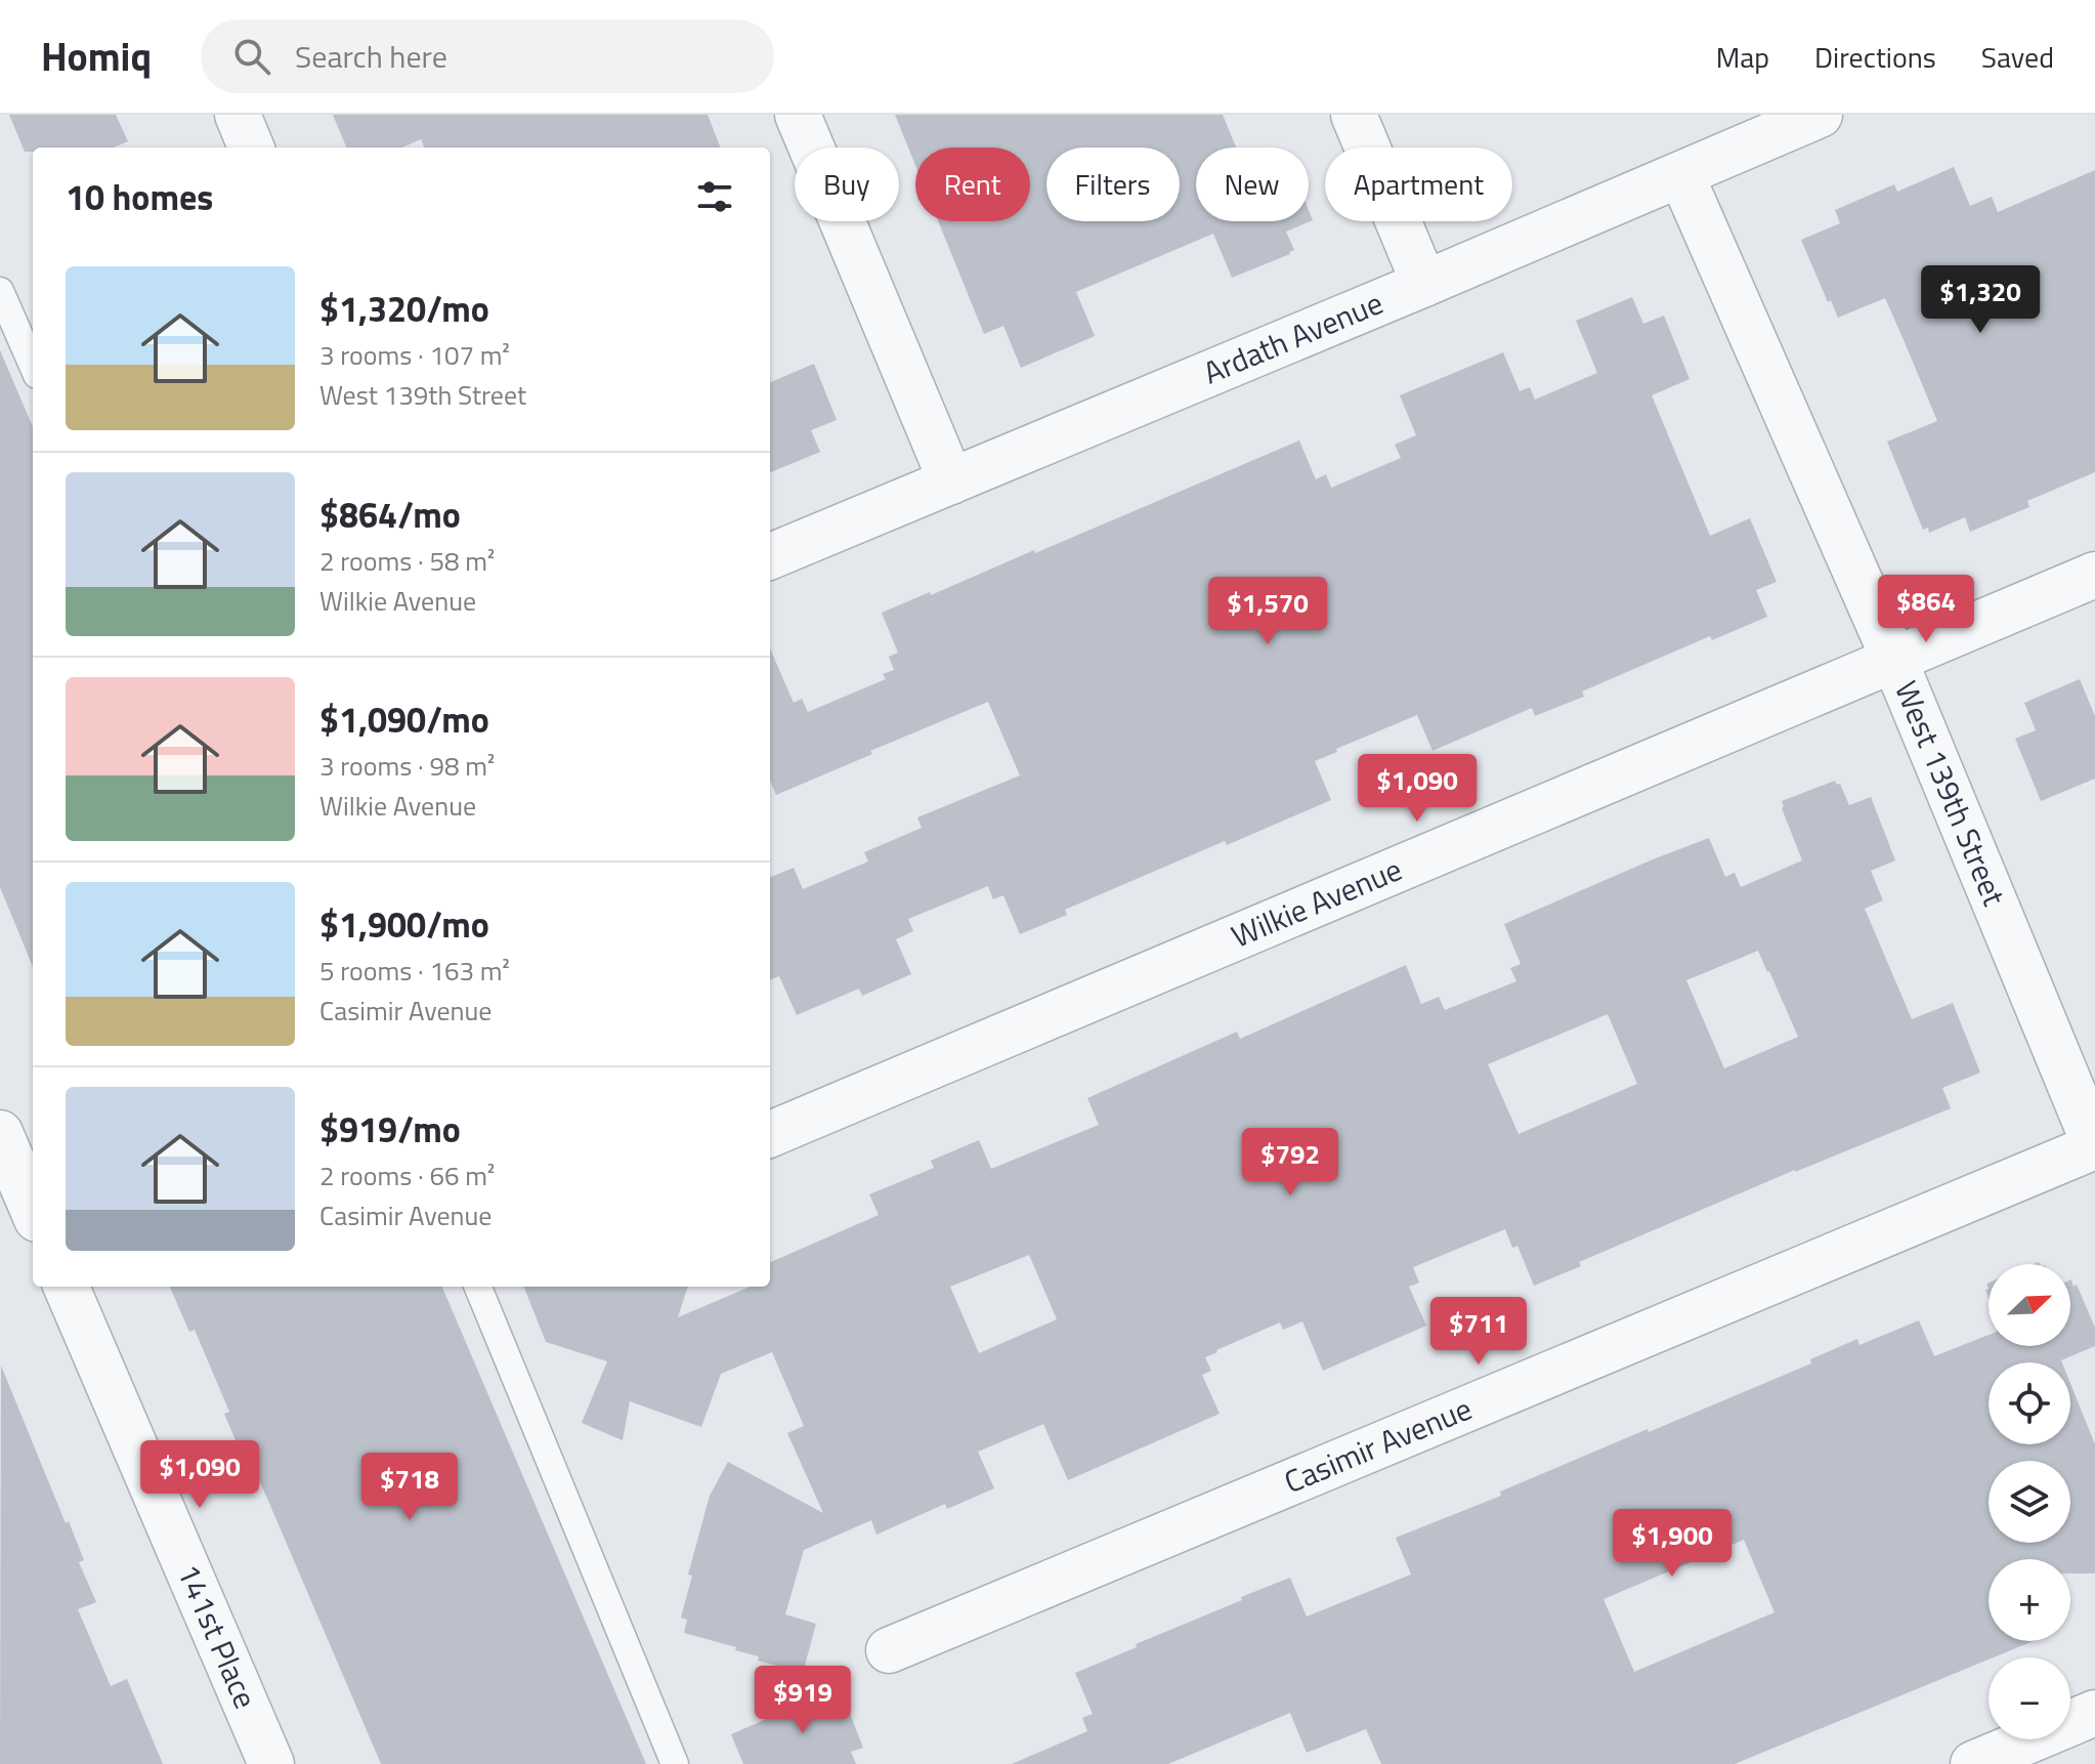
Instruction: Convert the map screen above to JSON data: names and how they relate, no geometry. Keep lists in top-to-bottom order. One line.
{"streets":{"street":["Ardath Avenue","West 139th Street","Wilkie Avenue","Casimir Avenue","141st Place"]},"crossings":[["Ardath Avenue","West 139th Street"],["West 139th Street","Wilkie Avenue"],["West 139th Street","Casimir Avenue"]],"north":"top right","page":{"header":"Homiq","search":"Search here","nav":["Map","Directions","Saved"],"chip":["Buy","Rent","Filters","New","Apartment"],"heading":"10 homes","list":[{"name":"$1,320/mo","note":"3 rooms · 107 m² · West 139th Street"},{"name":"$864/mo","note":"2 rooms · 58 m² · Wilkie Avenue"},{"name":"$1,090/mo","note":"3 rooms · 98 m² · Wilkie Avenue"},{"name":"$1,900/mo","note":"5 rooms · 163 m² · Casimir Avenue"},{"name":"$919/mo","note":"2 rooms · 66 m² · Casimir Avenue"}],"price":["$1,320","$864","$1,570","$1,090","$792","$711","$1,090","$718","$1,900","$919"],"map_buttons":["+","−"]}}
